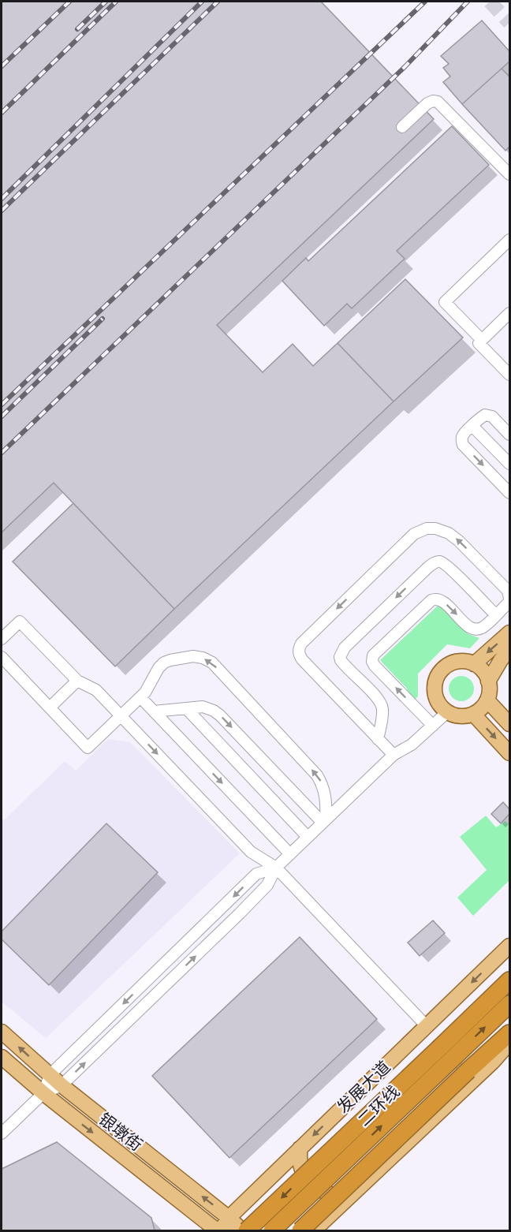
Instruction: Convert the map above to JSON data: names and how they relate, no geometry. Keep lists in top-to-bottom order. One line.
{"streets":{"highway":["二环线"],"main road":["发展大道","银墩街"]},"crossings":[["发展大道","银墩街"]]}
